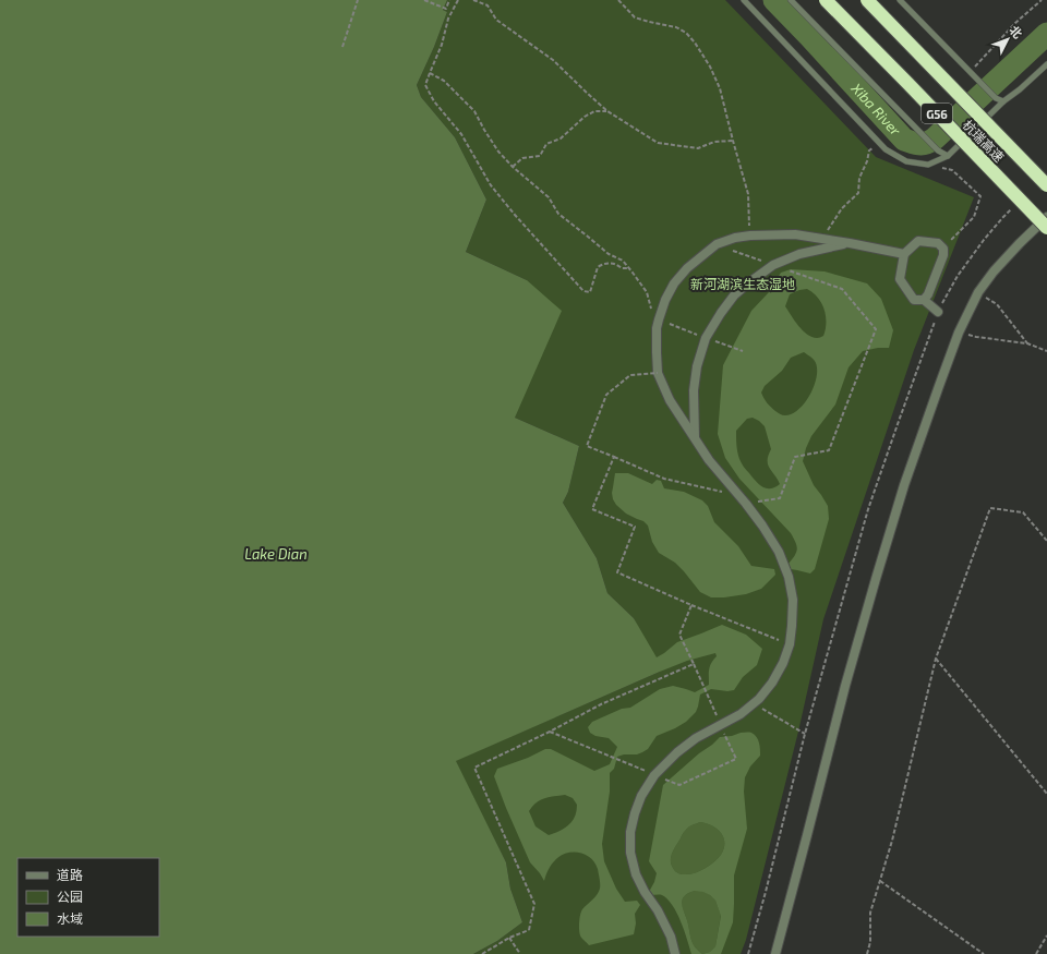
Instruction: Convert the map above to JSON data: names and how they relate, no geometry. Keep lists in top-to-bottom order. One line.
{"streets":{"highway":["G56","杭瑞高速"]},"water":["Xiba River","Lake Dian"],"parks":["新河湖滨生态湿地"],"legend":["道路","公园","水域"],"north":"top right"}
